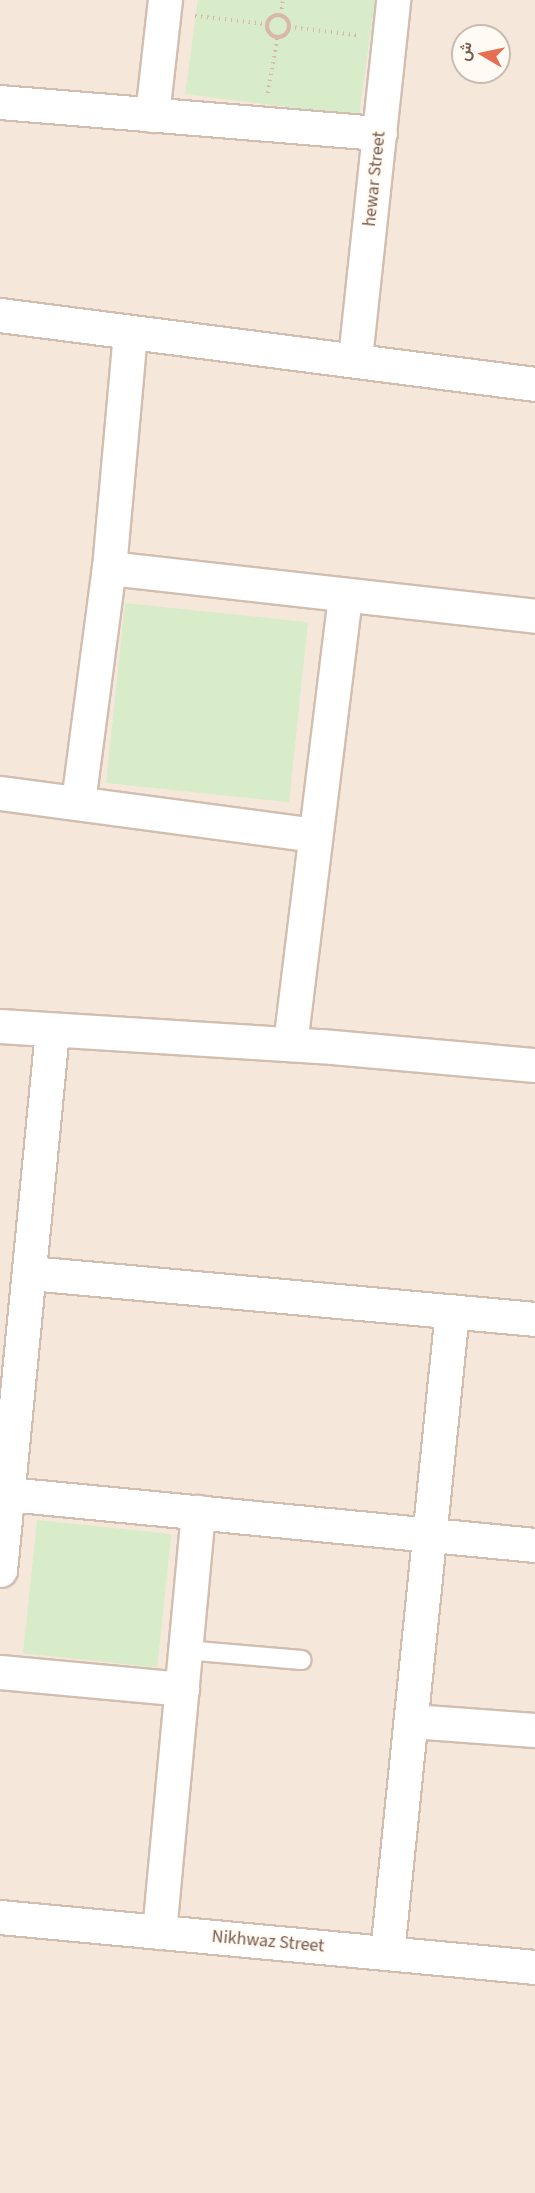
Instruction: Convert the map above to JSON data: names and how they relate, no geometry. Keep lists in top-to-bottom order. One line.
{"streets":{"street":["hewar Street","Nikhwaz Street"]},"north":"left"}
